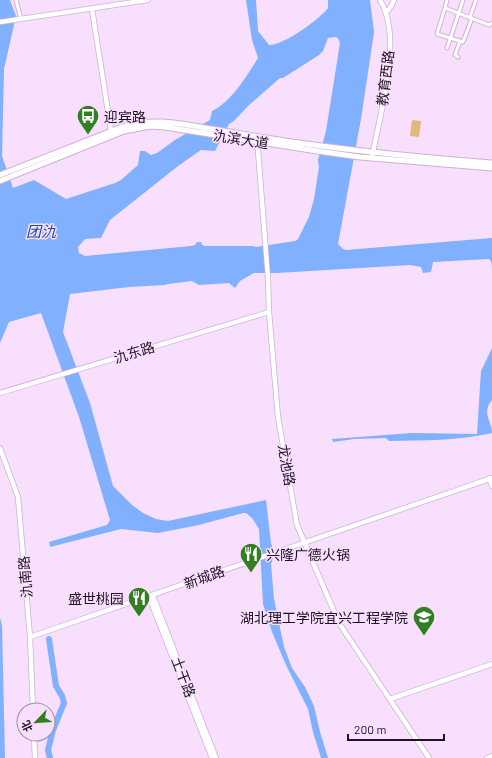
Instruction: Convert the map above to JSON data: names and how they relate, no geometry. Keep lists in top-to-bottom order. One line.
{"streets":{"main road":["氿滨大道"],"street":["教育西路","氿东路","龙池路","氿南路","新城路","土干路"]},"crossings":[["教育西路","氿滨大道"],["氿滨大道","龙池路"],["氿东路","龙池路"],["龙池路","新城路"],["氿南路","新城路"],["新城路","土干路"]],"water":["团氿"],"places":{"bus stop":["迎宾路"],"restaurant":["兴隆广德火锅","盛世桃园"],"school or university":["湖北理工学院宜兴工程学院"]},"scale_bar":"200 m","north":"bottom left"}
